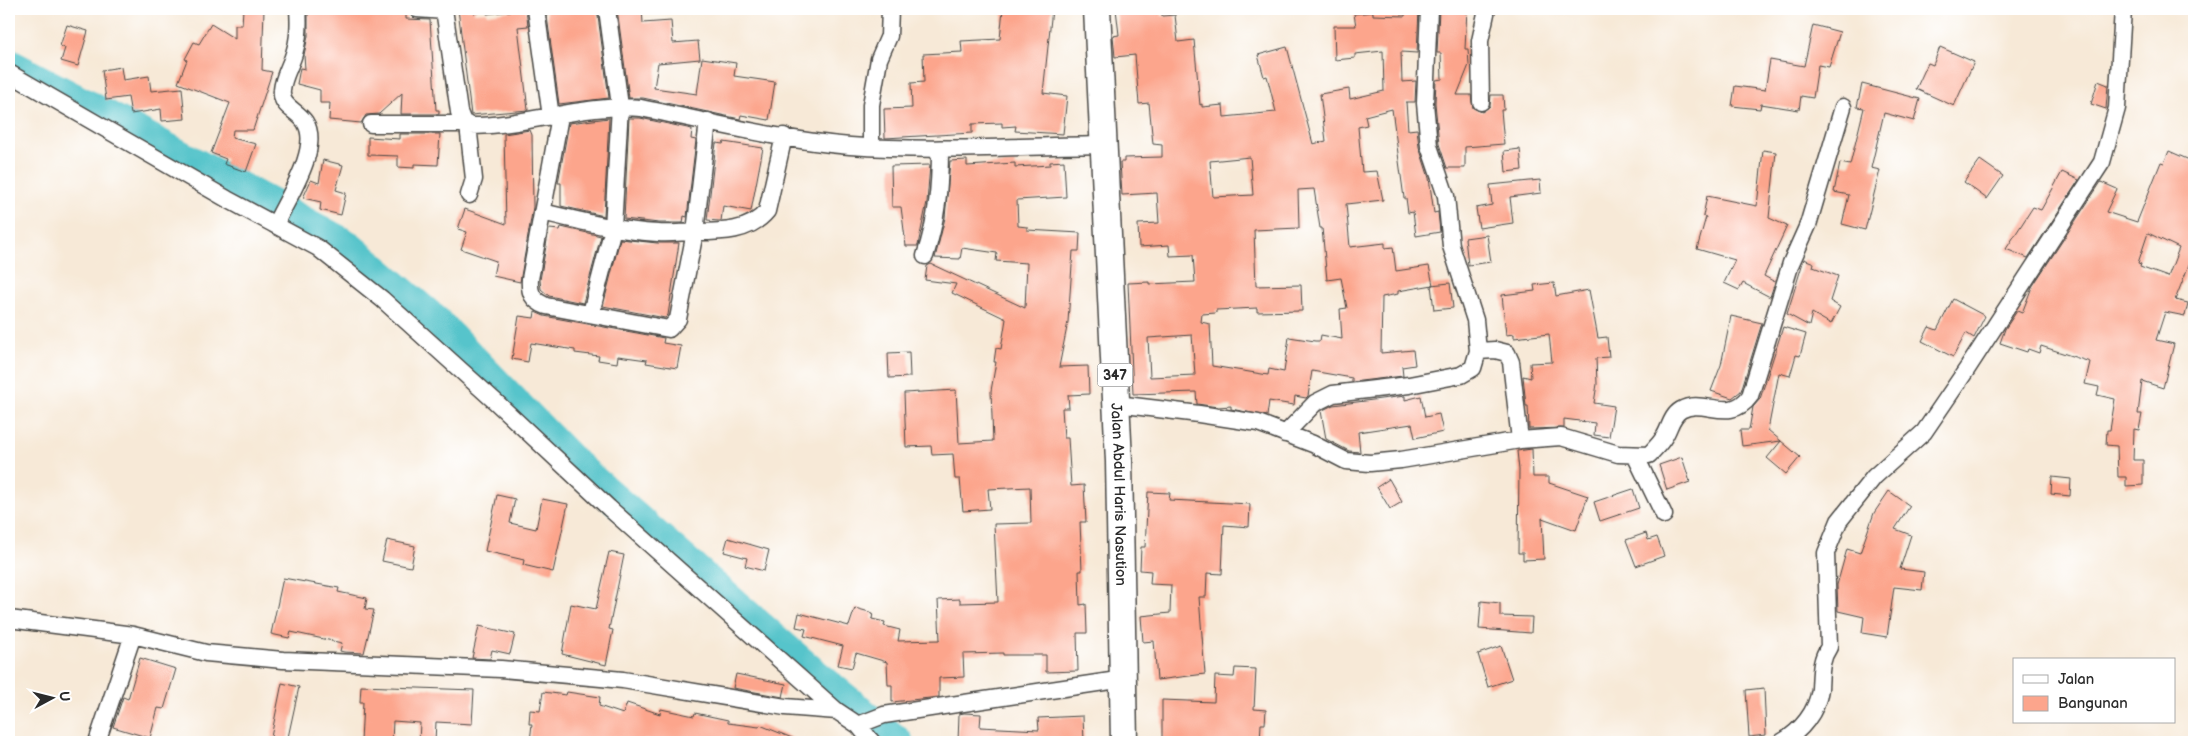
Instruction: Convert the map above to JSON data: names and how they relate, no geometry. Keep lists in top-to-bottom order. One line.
{"streets":{"main road":["347","Jalan Abdul Haris Nasution"]},"legend":["Jalan","Bangunan"],"north":"right"}
